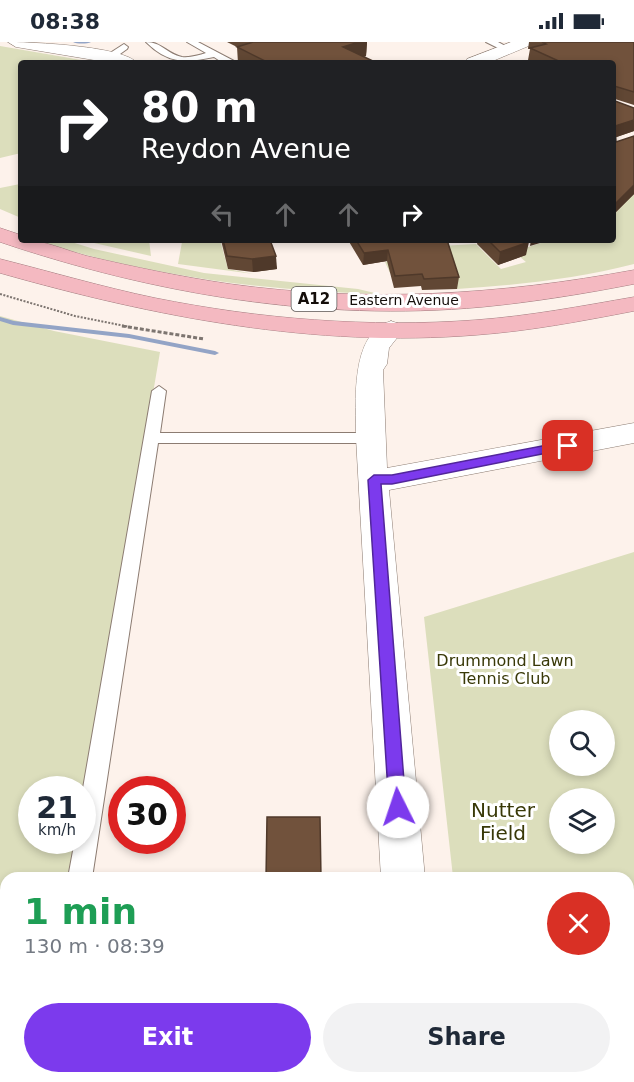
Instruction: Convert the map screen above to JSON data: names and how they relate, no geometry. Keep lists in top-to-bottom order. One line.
{"streets":{"highway":["A12","Eastern Avenue"]},"parks":["Drummond Lawn Tennis Club","Nutter Field"],"page":{"status":"08:38","turn":["80 m","Reydon Avenue"],"speed":"21 km/h","limit":"30","heading":["1 min","130 m · 08:39"],"buttons":["Exit","Share"]}}
